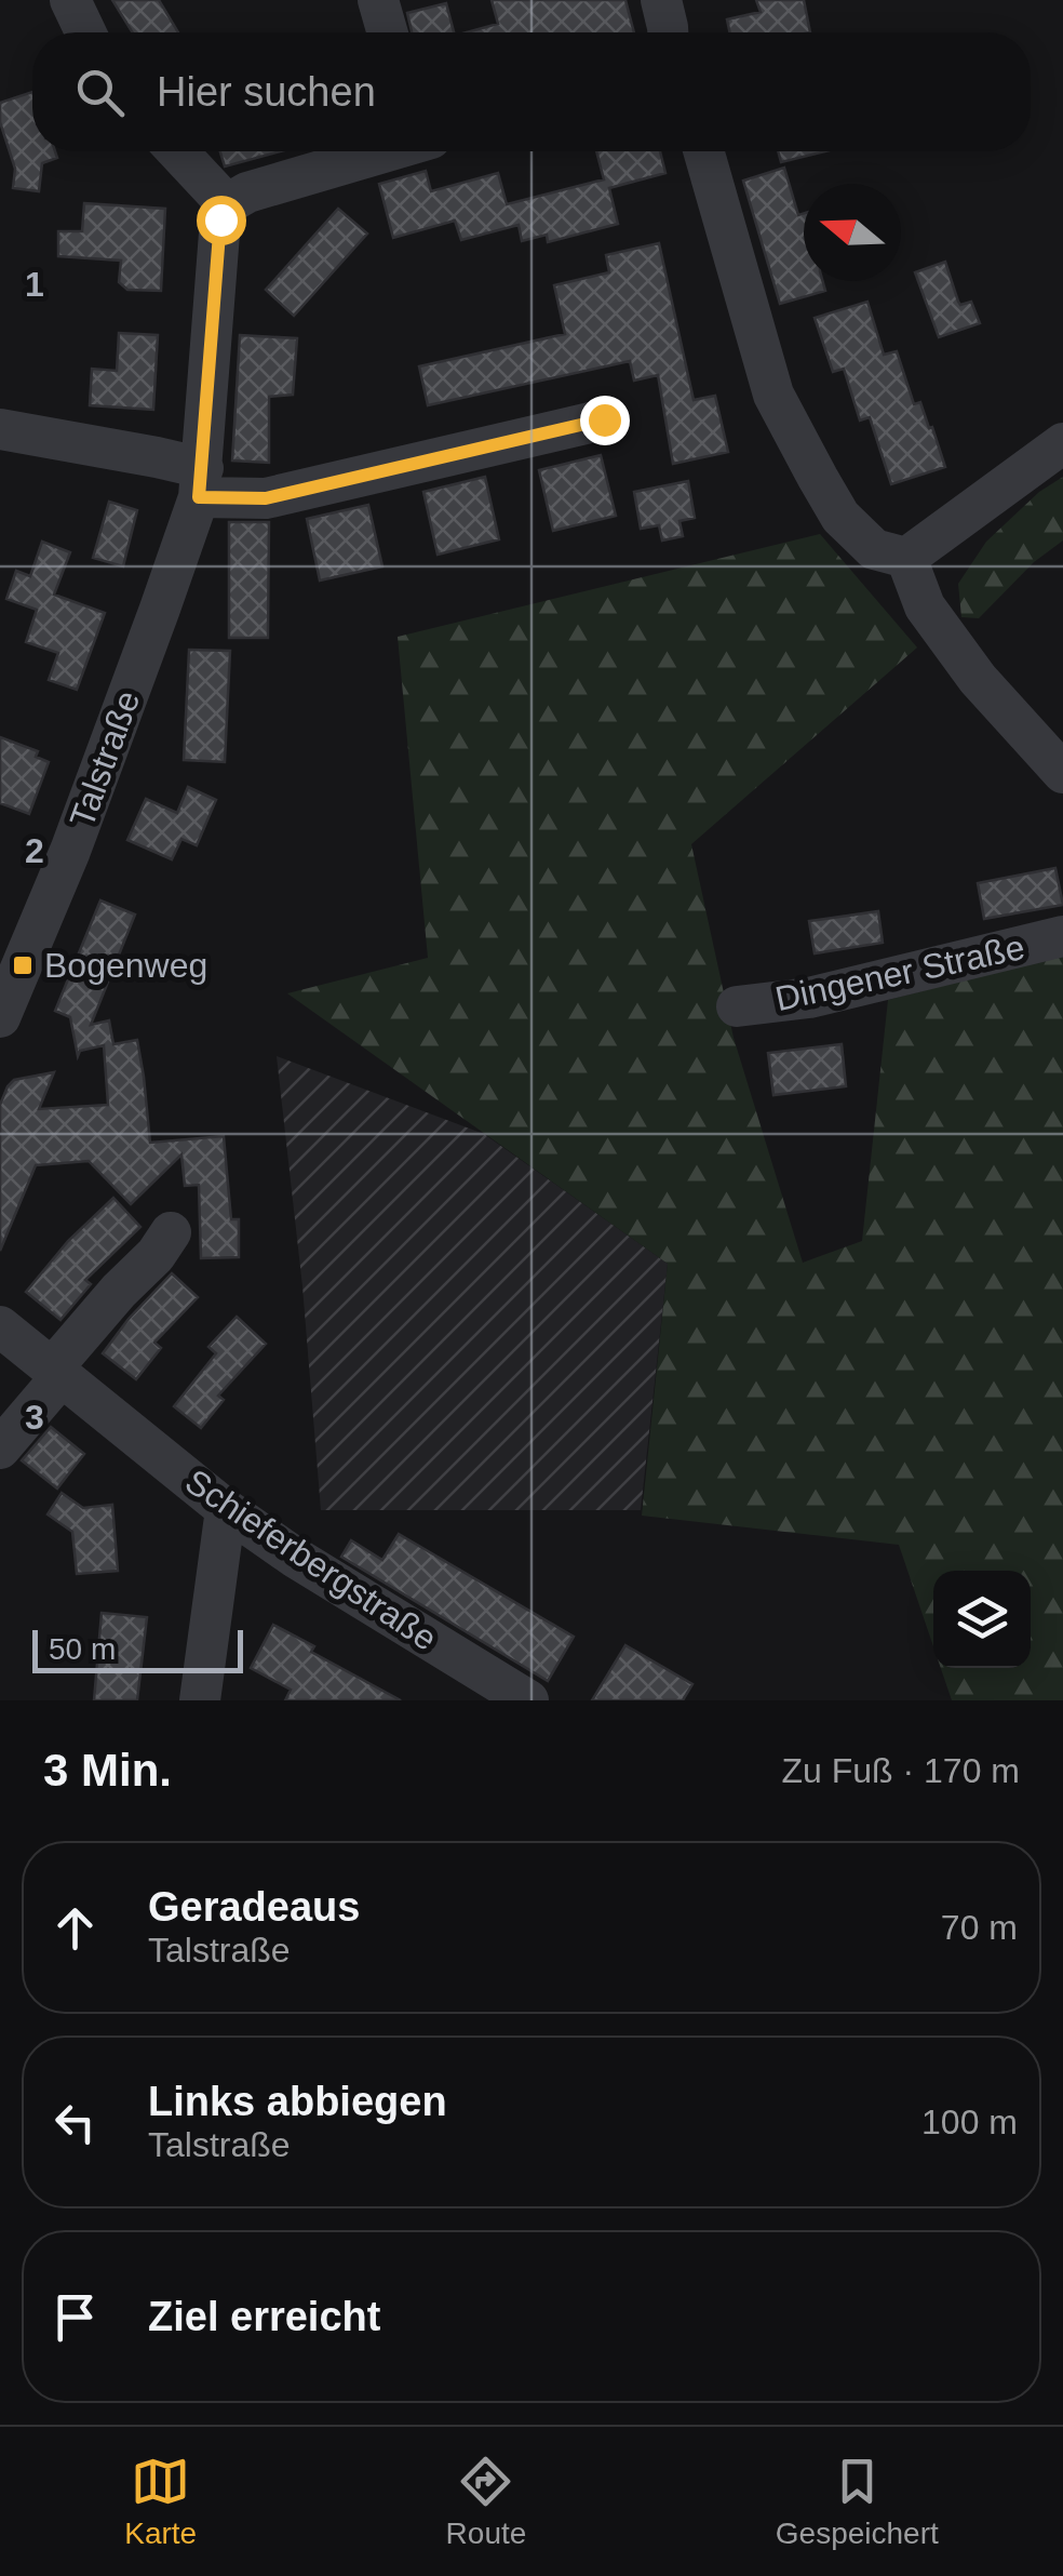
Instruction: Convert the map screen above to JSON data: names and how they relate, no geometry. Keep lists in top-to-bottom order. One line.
{"streets":{"street":["Talstraße","Dingener Straße","Schieferbergstraße"]},"places":{"transit":["Bogenweg"]},"scale_bar":"50 m","north":"left","page":{"search":"Hier suchen","scale":"50 m","heading":["3 Min.","Zu Fuß · 170 m"],"list":[["Geradeaus","Talstraße","70 m"],["Links abbiegen","Talstraße","100 m"],"Ziel erreicht"],"nav":["Karte","Route","Gespeichert"]},"grid":{"rows":["1","2","3"]}}
